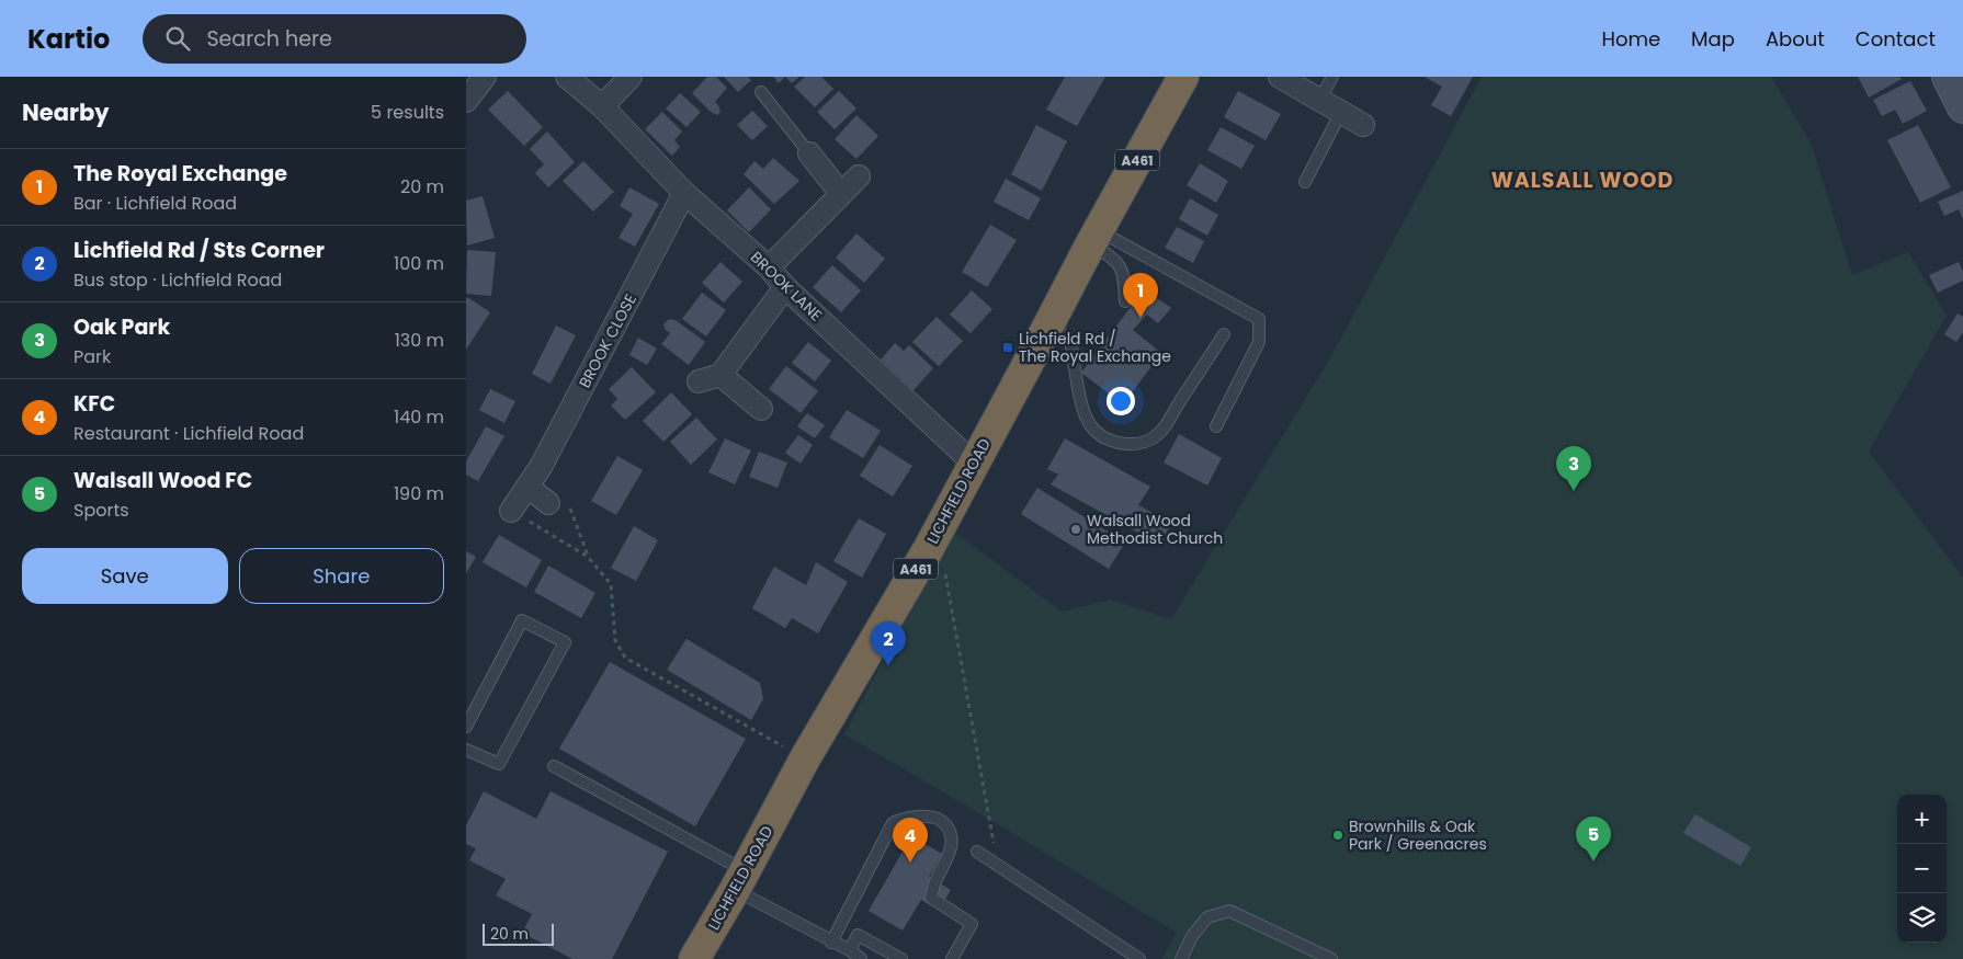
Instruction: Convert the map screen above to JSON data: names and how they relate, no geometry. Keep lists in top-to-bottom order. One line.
{"streets":{"highway":["A461","LICHFIELD ROAD"],"street":["BROOK LANE","BROOK CLOSE"]},"crossings":[["BROOK LANE","BROOK CLOSE"],["BROOK LANE","LICHFIELD ROAD"]],"districts":["WALSALL WOOD"],"places":{"transit":["Lichfield Rd / The Royal Exchange"],"other":["Walsall Wood Methodist Church","Brownhills & Oak Park / Greenacres"]},"scale_bar":"20 m","page":{"header":"Kartio","search":"Search here","nav":["Home","Map","About","Contact"],"heading":["Nearby","5 results"],"list":[{"mark":"1","name":"The Royal Exchange","note":"Bar · Lichfield Road","value":"20 m"},{"mark":"2","name":"Lichfield Rd / Sts Corner","note":"Bus stop · Lichfield Road","value":"100 m"},{"mark":"3","name":"Oak Park","note":"Park","value":"130 m"},{"mark":"4","name":"KFC","note":"Restaurant · Lichfield Road","value":"140 m"},{"mark":"5","name":"Walsall Wood FC","note":"Sports","value":"190 m"}],"pins":["1","3","2","5","4"],"buttons":["Save","Share"],"map_buttons":["+","−"],"scale":"20 m"}}
